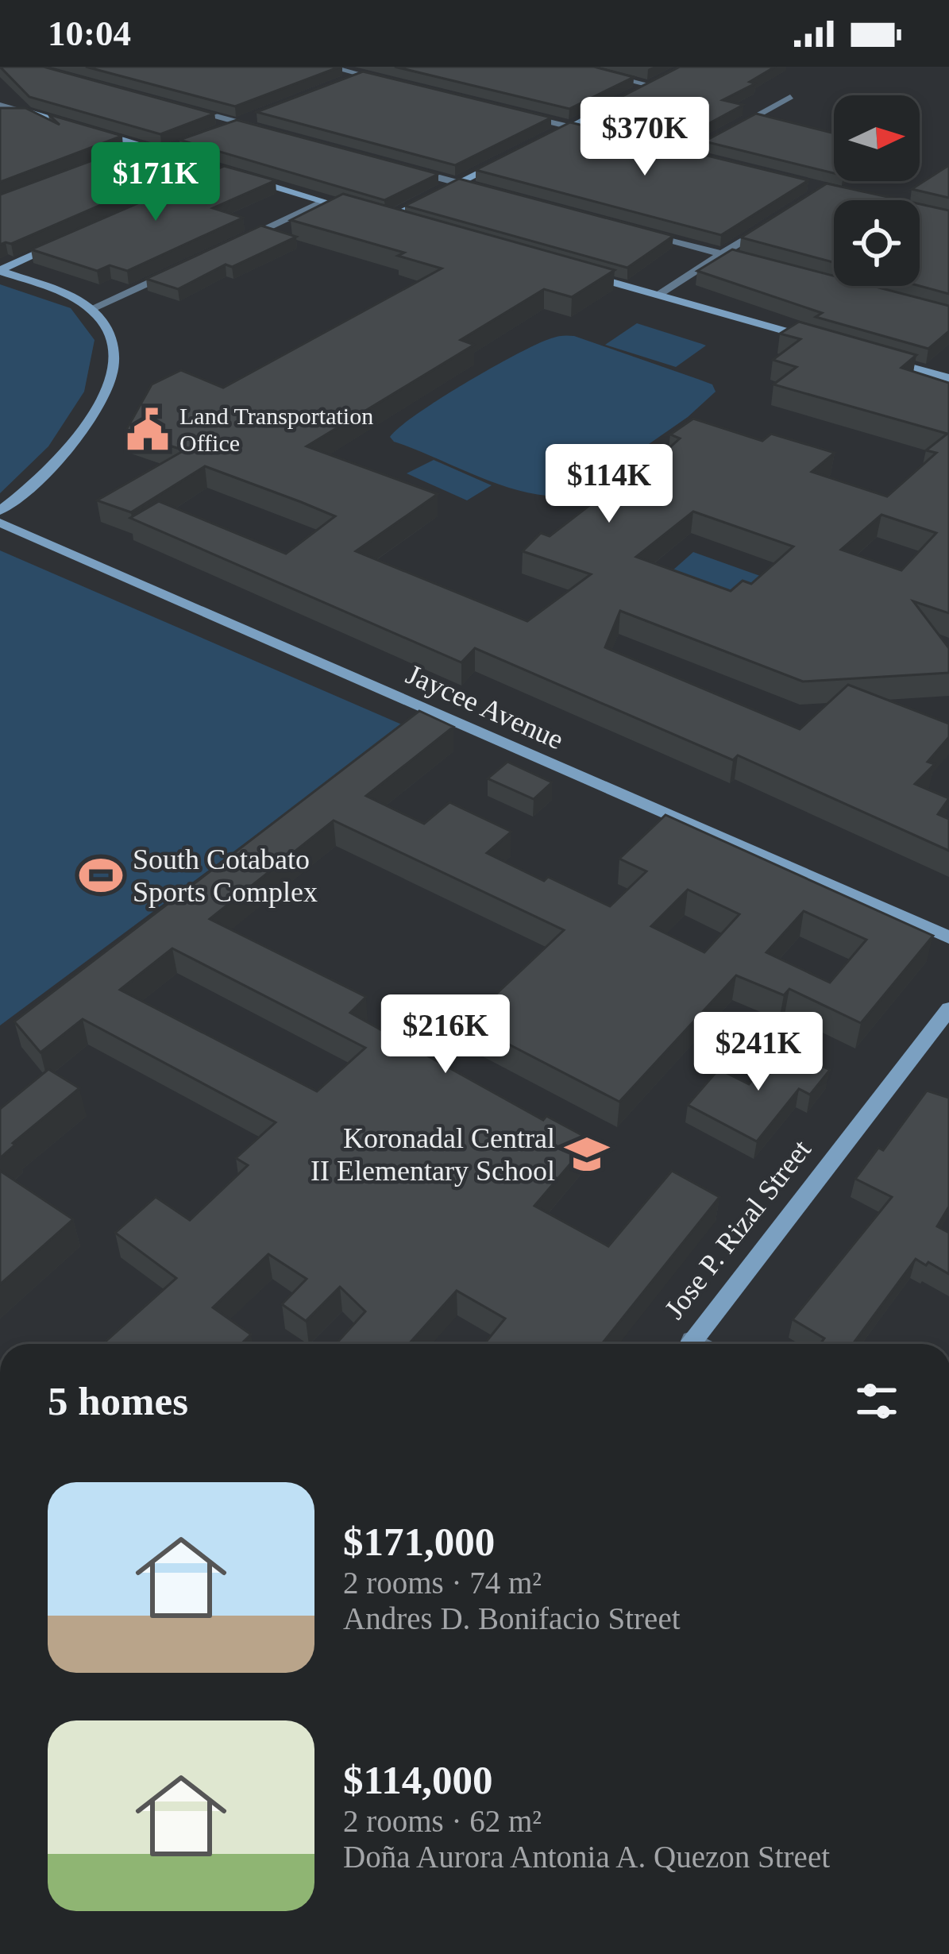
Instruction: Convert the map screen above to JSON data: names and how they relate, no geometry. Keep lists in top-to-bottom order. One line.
{"streets":{"street":["Jaycee Avenue","Jose P. Rizal Street"]},"places":{"public building":["Land Transportation Office"],"sports":["South Cotabato Sports Complex"],"school or university":["Koronadal Central II Elementary School"]},"north":"right","page":{"status":"10:04","price":["$370K","$171K","$114K","$216K","$241K"],"heading":"5 homes","list":[{"name":"$171,000","note":"2 rooms · 74 m² · Andres D. Bonifacio Street"},{"name":"$114,000","note":"2 rooms · 62 m² · Doña Aurora Antonia A. Quezon Street"}]}}
